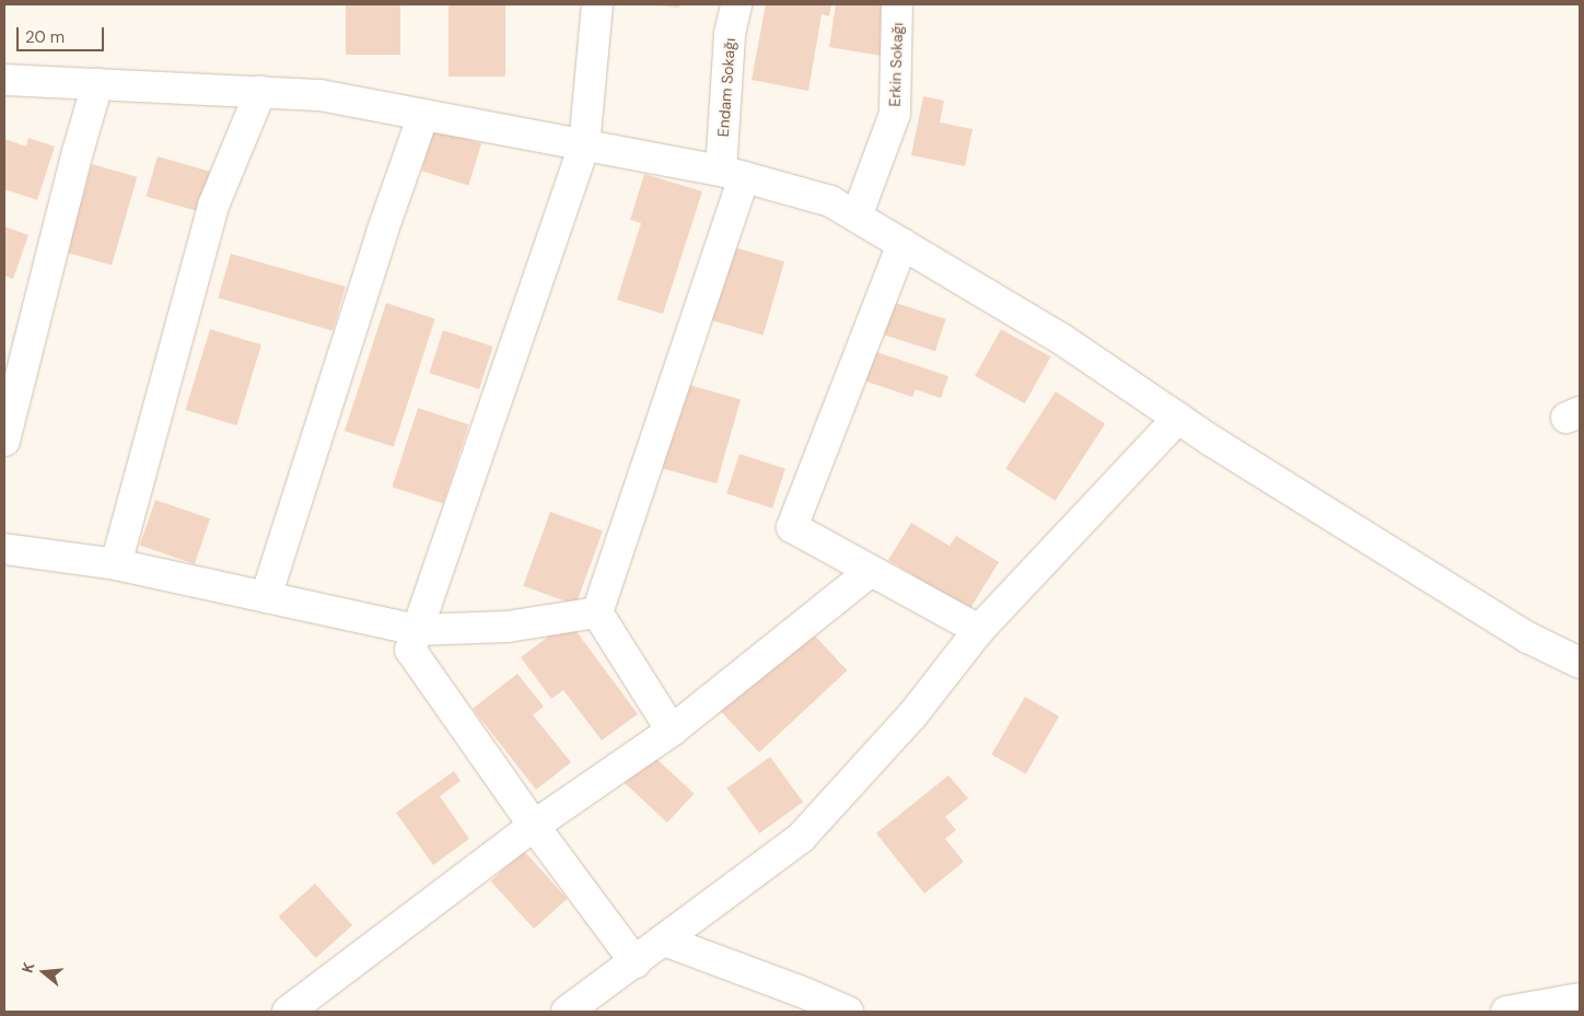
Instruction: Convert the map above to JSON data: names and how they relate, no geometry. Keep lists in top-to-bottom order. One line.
{"streets":{"street":["Erkin Sokağı","Endam Sokağı"]},"scale_bar":"20 m","north":"left"}
